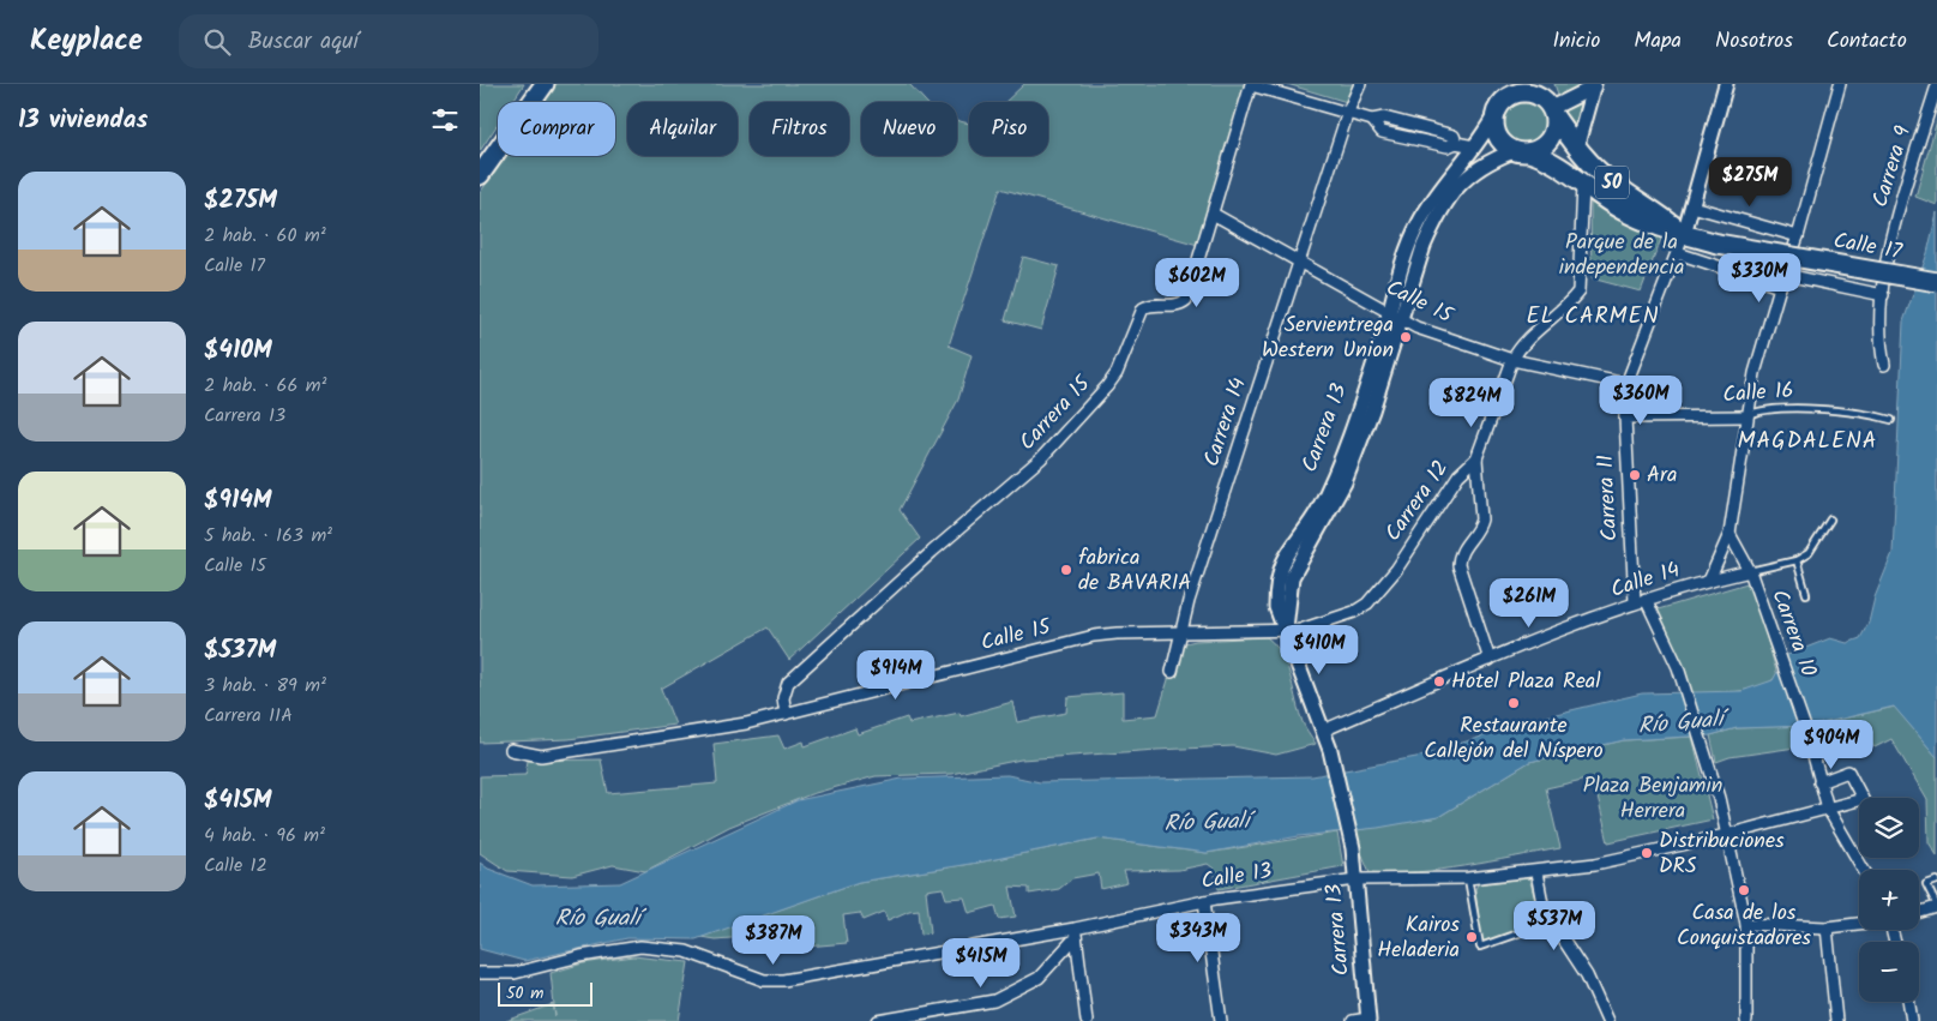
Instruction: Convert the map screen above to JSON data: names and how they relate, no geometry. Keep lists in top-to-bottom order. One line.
{"streets":{"highway":["50","Calle 17"],"street":["Carrera 9","Calle 15","Calle 16","Carrera 15","Carrera 14","Carrera 13","Carrera 11","Carrera 12","Calle 14","Carrera 10","Calle 13"]},"crossings":[["50","Calle 17"],["50","Calle 15"],["50","Carrera 13"],["50","Carrera 12"],["Calle 17","Calle 15"],["Calle 17","Carrera 13"],["Calle 17","Carrera 11"],["Calle 17","Carrera 12"],["Calle 15","Carrera 15"],["Calle 15","Carrera 14"],["Calle 15","Carrera 13"],["Calle 15","Carrera 11"],["Calle 15","Carrera 12"],["Calle 16","Carrera 11"],["Carrera 13","Carrera 12"],["Carrera 13","Calle 14"],["Carrera 13","Calle 13"],["Carrera 11","Calle 14"],["Calle 14","Carrera 10"],["Carrera 10","Calle 13"]],"districts":["EL CARMEN","MAGDALENA"],"water":["Río Gualí"],"parks":["Parque de la independencia","Plaza Benjamin Herrera"],"places":["Servientrega Western Union","Ara","fabrica de BAVARIA","Hotel Plaza Real","Restaurante Callejón del Níspero","Distribuciones DRS","Casa de los Conquistadores","Kairos Heladeria"],"scale_bar":"50 m","page":{"header":"Keyplace","search":"Buscar aquí","nav":["Inicio","Mapa","Nosotros","Contacto"],"heading":"13 viviendas","chip":["Comprar","Alquilar","Filtros","Nuevo","Piso"],"list":[{"name":"$275M","note":"2 hab. · 60 m² · Calle 17"},{"name":"$410M","note":"2 hab. · 66 m² · Carrera 13"},{"name":"$914M","note":"5 hab. · 163 m² · Calle 15"},{"name":"$537M","note":"3 hab. · 89 m² · Carrera 11A"},{"name":"$415M","note":"4 hab. · 96 m² · Calle 12"}],"price":["$275M","$330M","$602M","$360M","$824M","$261M","$410M","$914M","$904M","$537M","$343M","$387M","$415M"],"map_buttons":["+","−"],"scale":"50 m"}}
